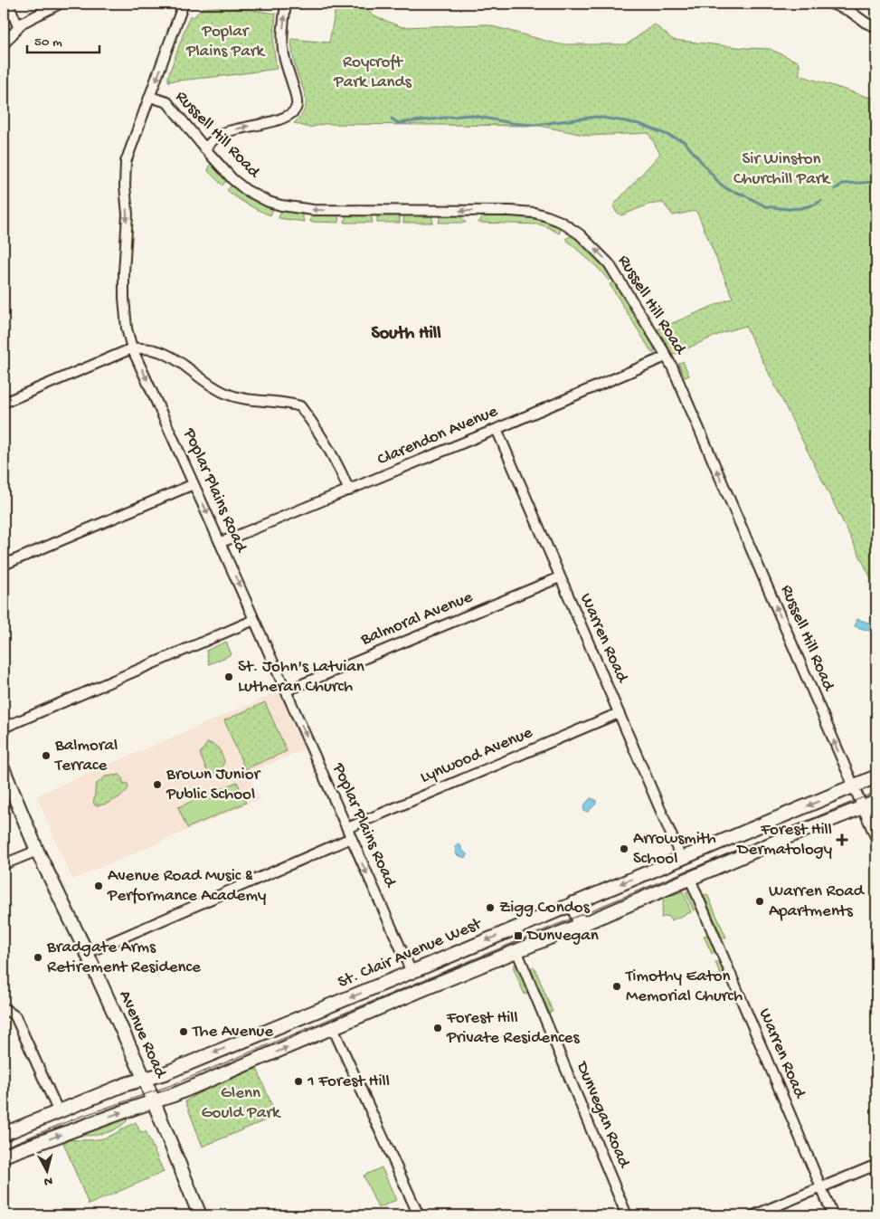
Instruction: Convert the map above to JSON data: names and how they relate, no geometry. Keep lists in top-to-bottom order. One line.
{"streets":{"main road":["St. Clair Avenue West","Avenue Road"],"street":["Russell Hill Road","Clarendon Avenue","Poplar Plains Road","Balmoral Avenue","Warren Road","Lynwood Avenue","Dunvegan Road"]},"crossings":[["Russell Hill Road","Clarendon Avenue"],["Russell Hill Road","Poplar Plains Road"],["Russell Hill Road","St. Clair Avenue West"],["Clarendon Avenue","Poplar Plains Road"],["Clarendon Avenue","Warren Road"],["Poplar Plains Road","Balmoral Avenue"],["Poplar Plains Road","Lynwood Avenue"],["Poplar Plains Road","St. Clair Avenue West"],["Balmoral Avenue","Warren Road"],["Warren Road","Lynwood Avenue"],["Warren Road","St. Clair Avenue West"],["St. Clair Avenue West","Avenue Road"]],"one_way":["Russell Hill Road","Poplar Plains Road"],"districts":["South Hill"],"parks":["Poplar Plains Park","Roycroft Park Lands","Sir Winston Churchill Park","Glenn Gould Park"],"places":{"other":["St. John's Latvian Lutheran Church","Balmoral Terrace","Brown Junior Public School","Arrowsmith School","Avenue Road Music & Performance Academy","Warren Road Apartments","Zigg Condos","Bradgate Arms Retirement Residence","Timothy Eaton Memorial Church","Forest Hill Private Residences","The Avenue","1 Forest Hill"],"health":["Forest Hill Dermatology"],"transit":["Dunvegan"]},"scale_bar":"50 m","north":"bottom"}
